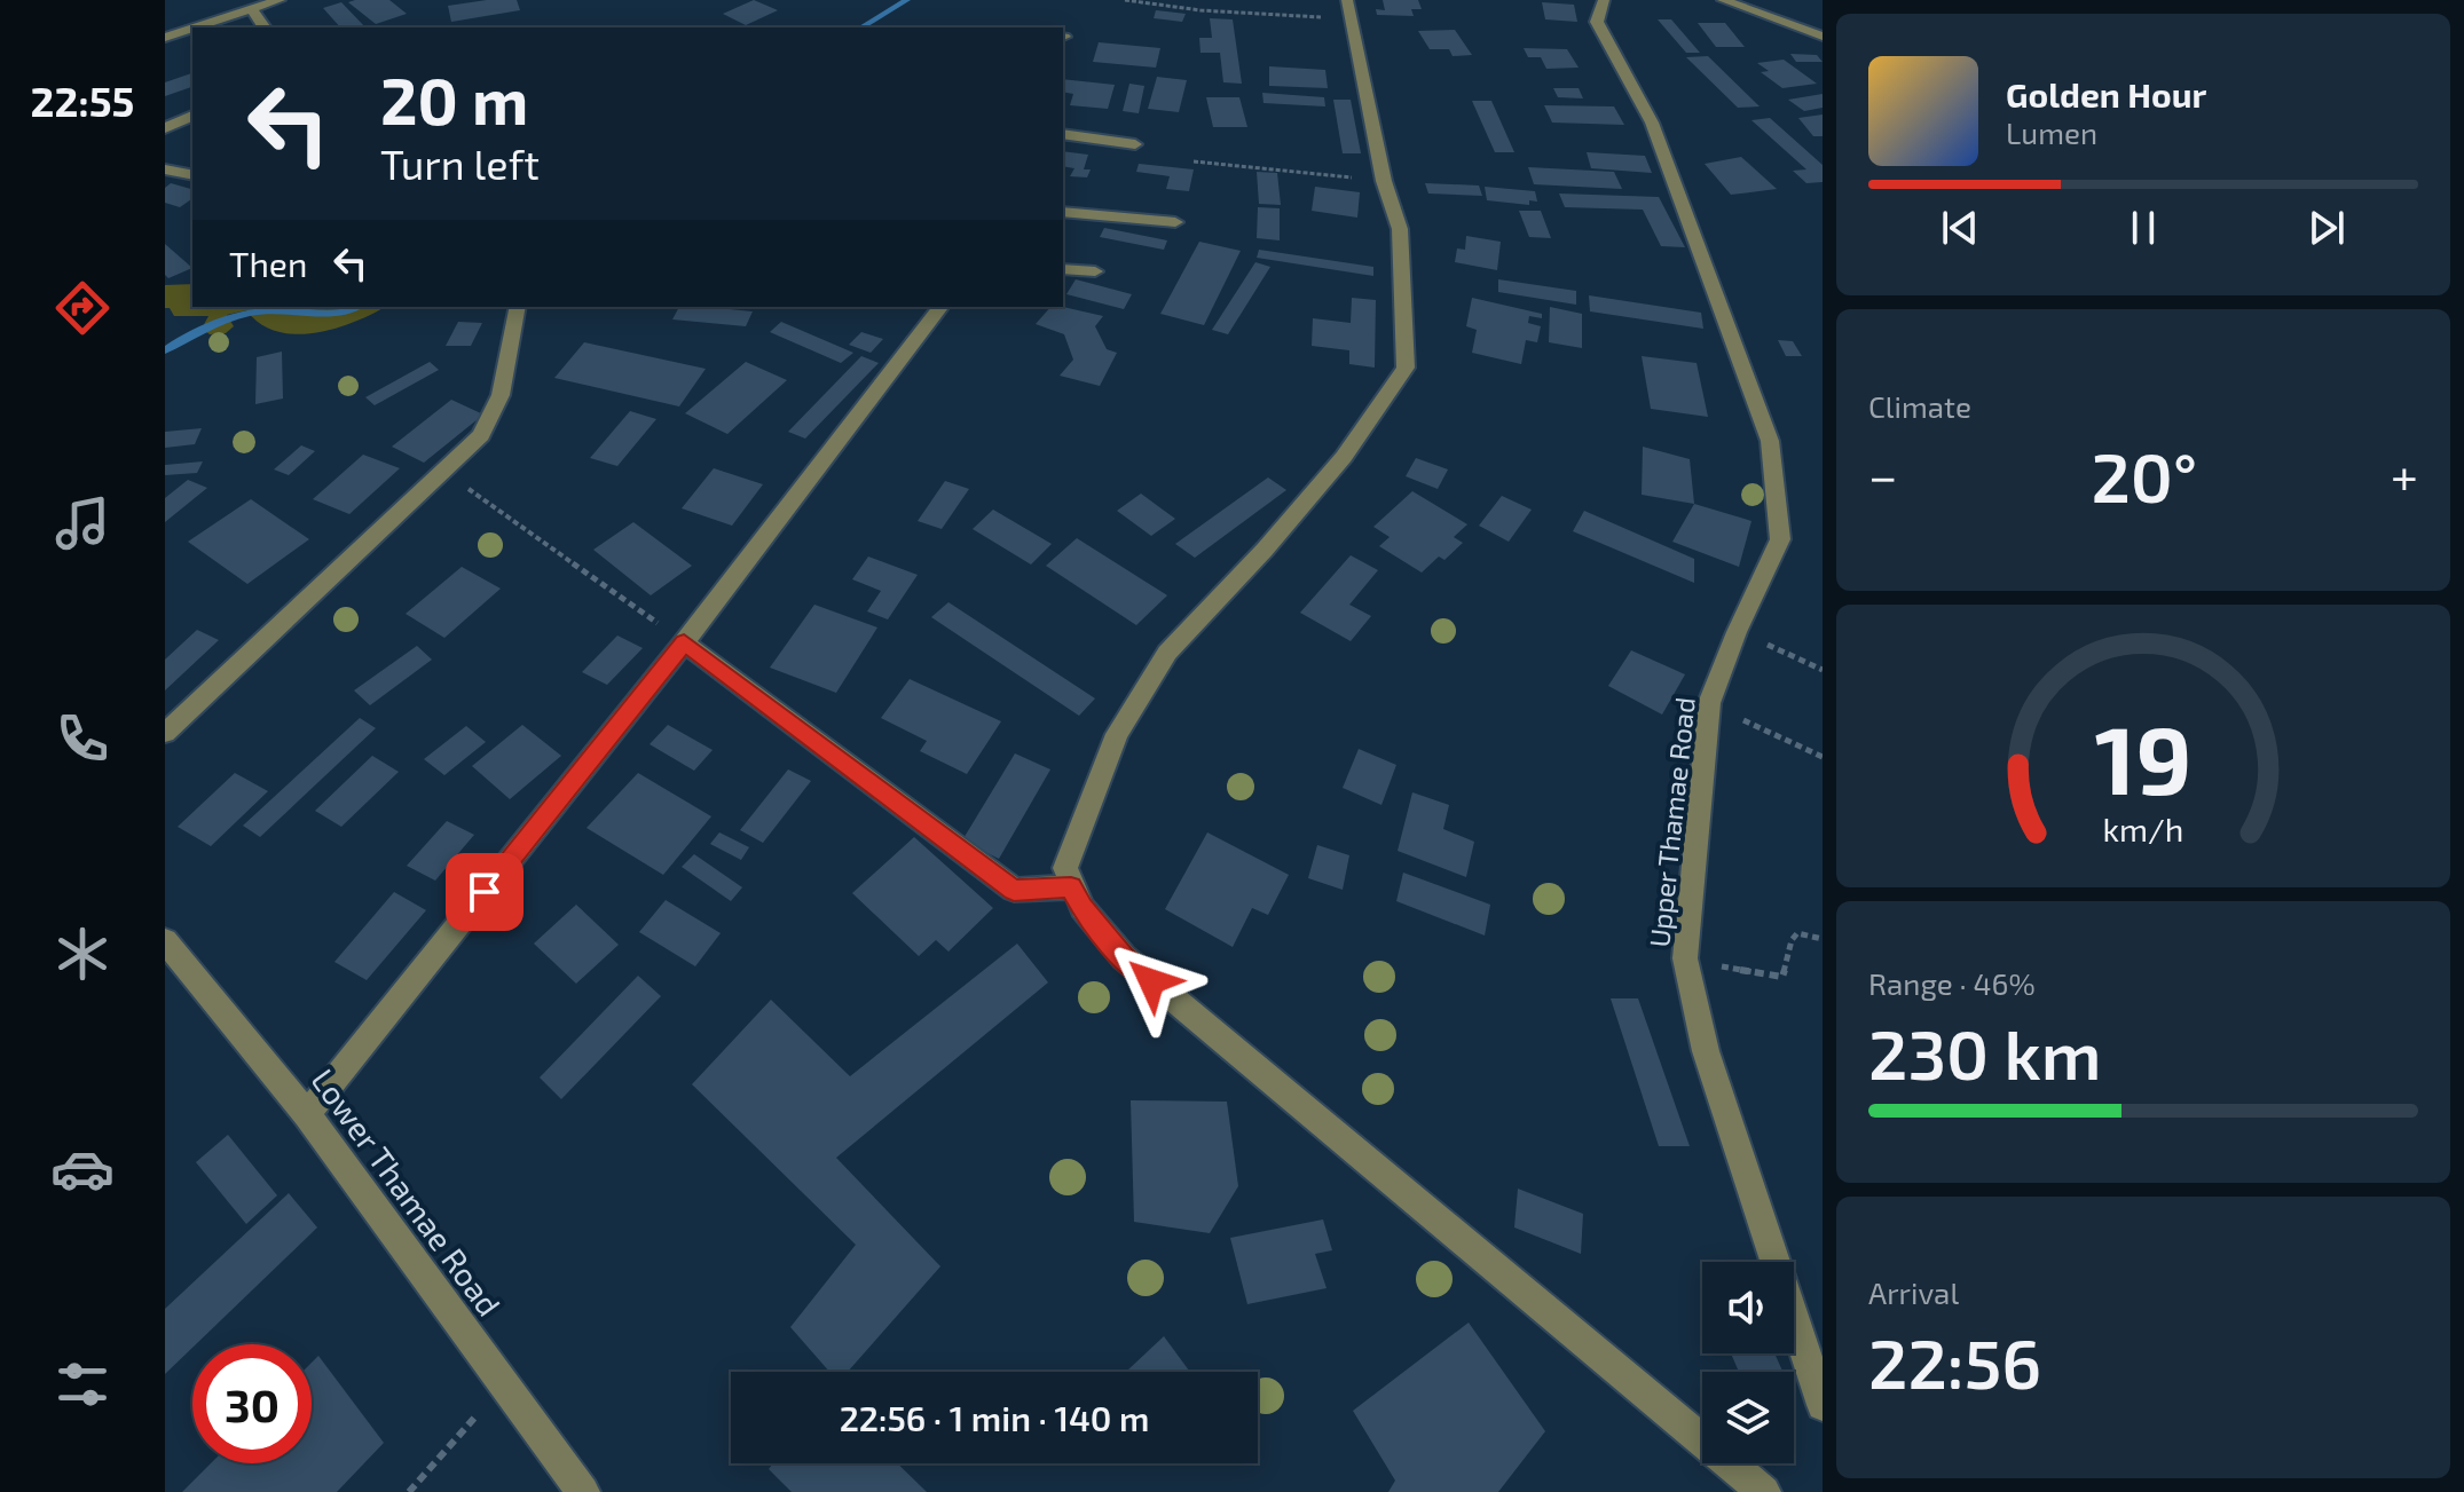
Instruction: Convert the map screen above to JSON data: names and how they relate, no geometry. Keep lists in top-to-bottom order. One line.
{"streets":{"street":["Upper Thamae Road","Lower Thamae Road"]},"page":{"tabs":"22:55","turn":["20 m","Turn left"],"song":["Golden Hour","Lumen"],"then":"Then","tile":["Climate",["Range · 46%","230 km"],["Arrival","22:56"]],"heat":["−","20°","+"],"limit":"30","trip":"22:56 · 1 min · 140 m","gauge":["19","km/h"]}}
